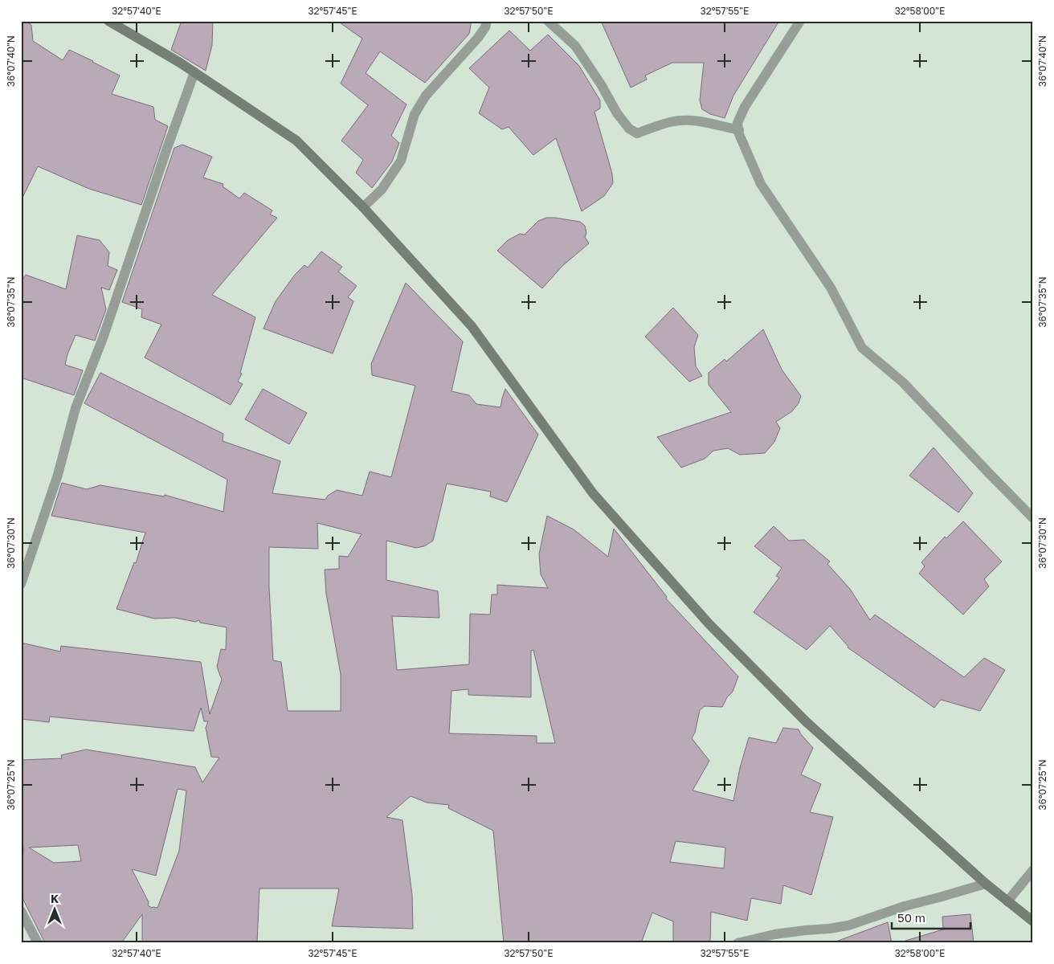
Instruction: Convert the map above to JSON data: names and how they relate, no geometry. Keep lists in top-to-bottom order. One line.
{"scale_bar":"50 m","north":"top","coordinates":["32°57'40\"E","32°57'45\"E","32°57'50\"E","32°57'55\"E","32°58'00\"E","36°07'40\"N","36°07'35\"N","36°07'30\"N","36°07'25\"N"]}
